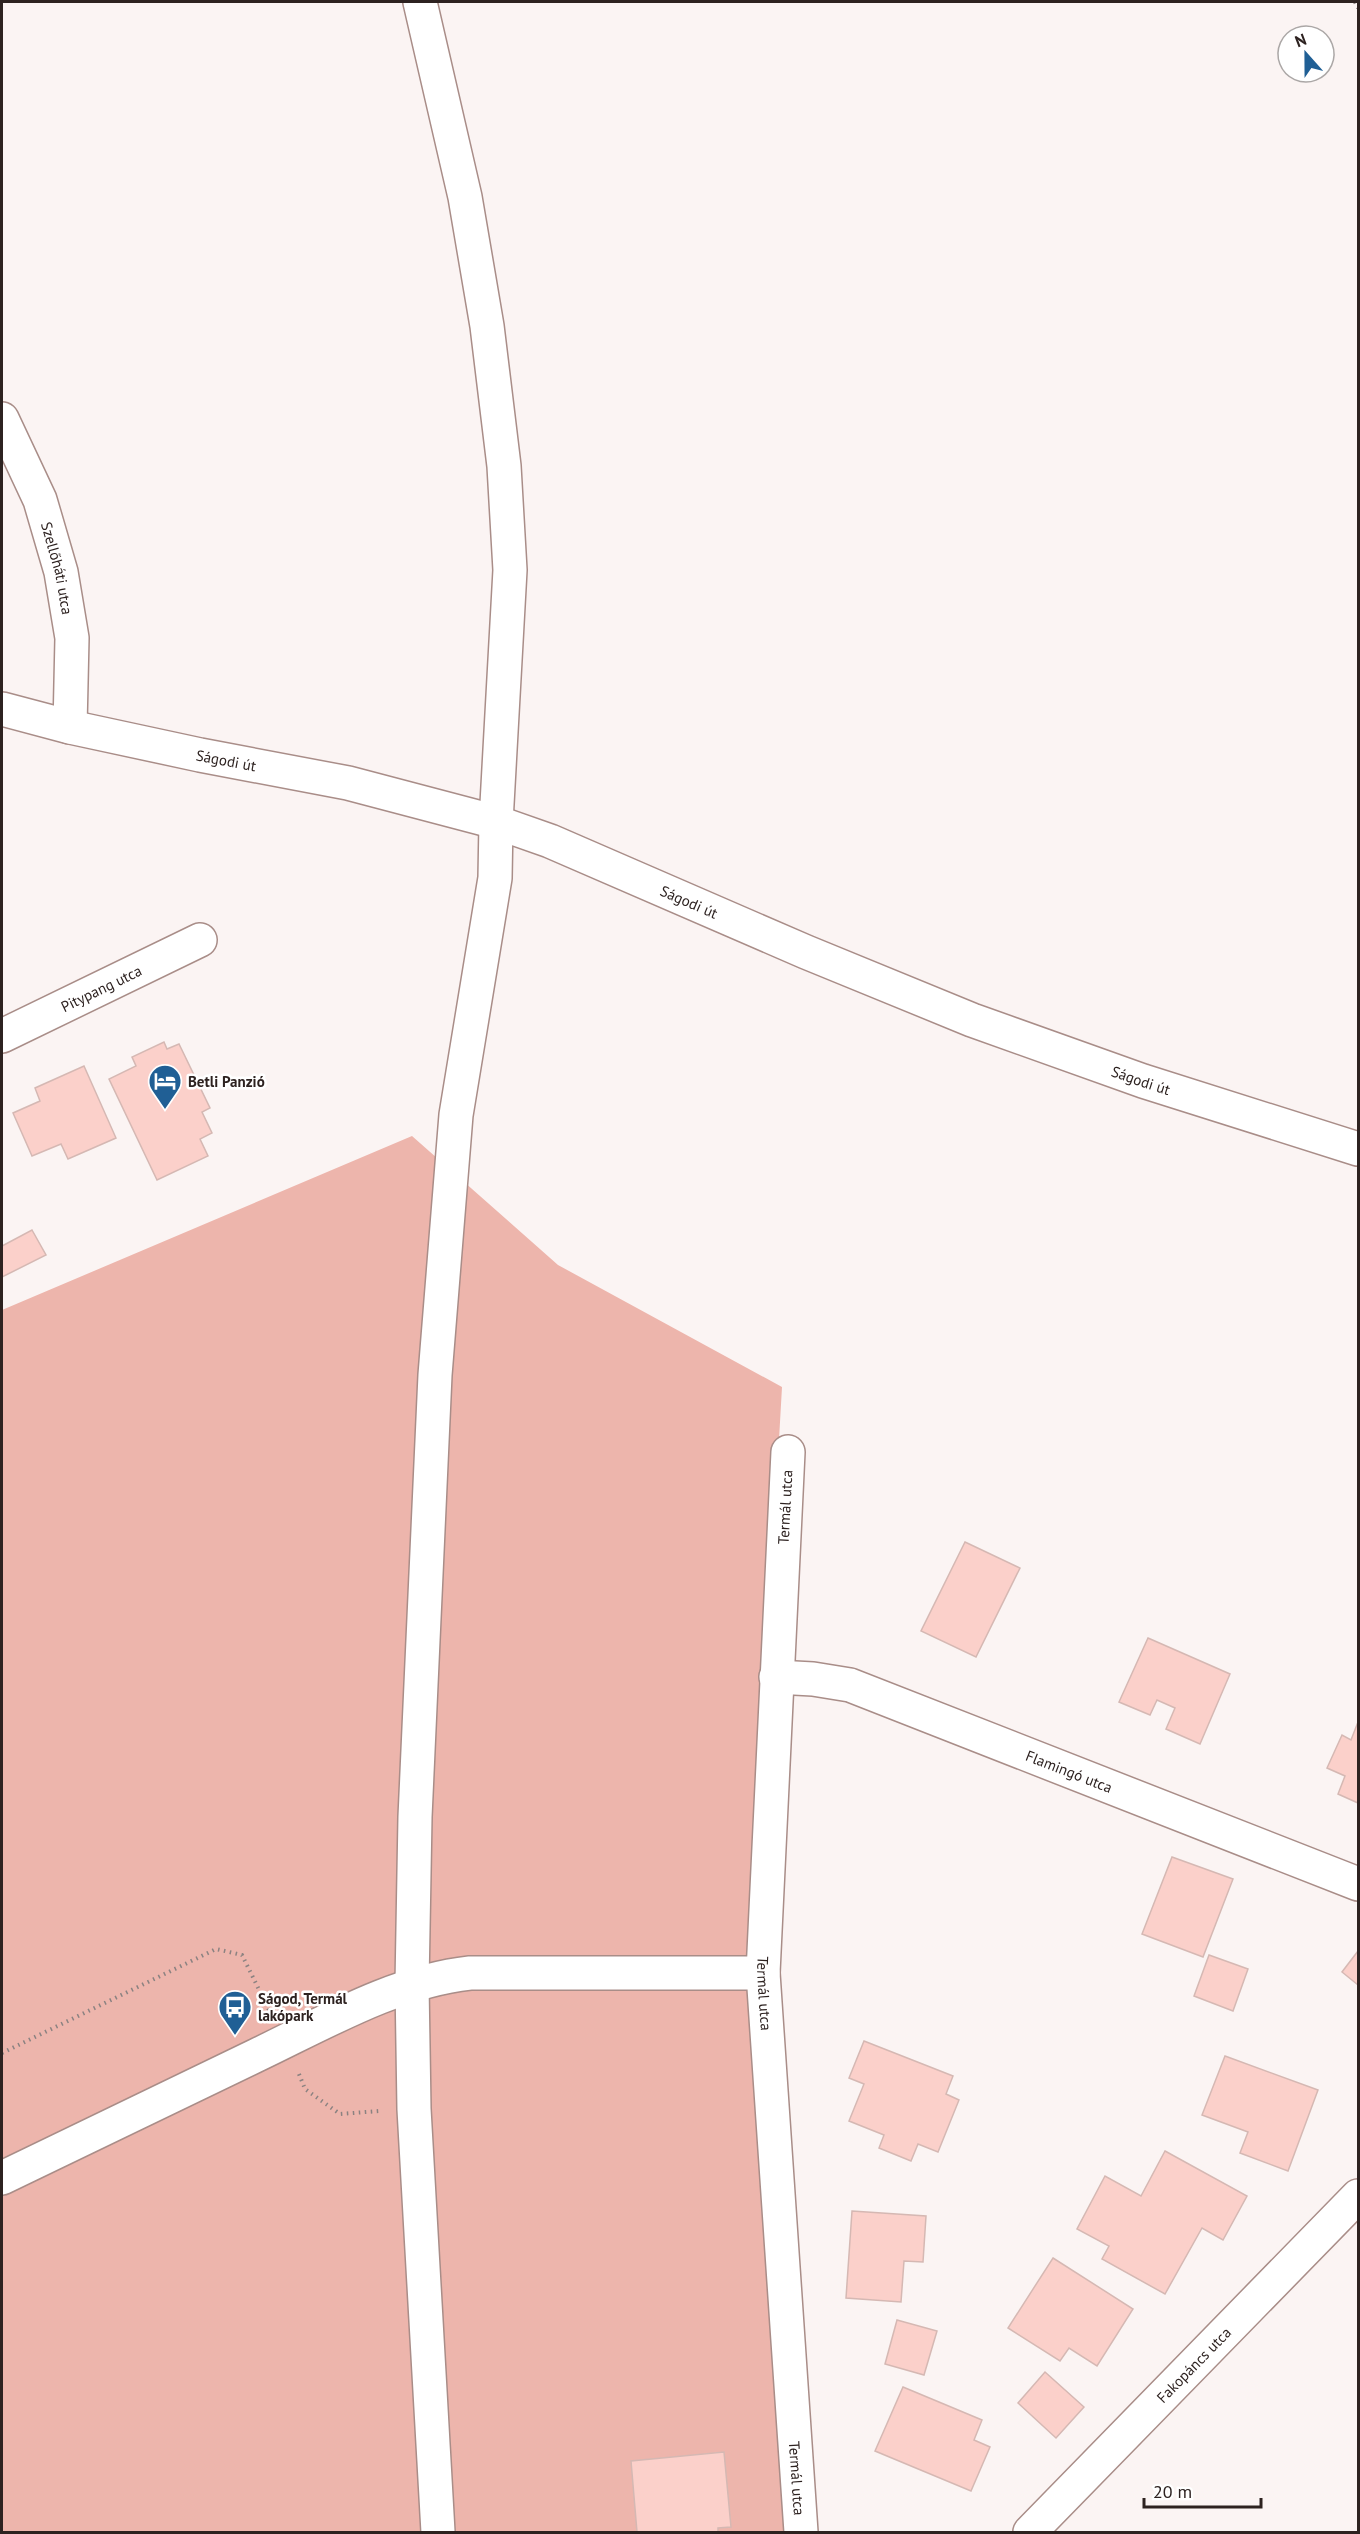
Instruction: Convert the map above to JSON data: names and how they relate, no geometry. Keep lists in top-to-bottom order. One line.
{"streets":{"street":["Szellőháti utca","Ságodi út","Pitypang utca","Termál utca","Flamingó utca","Fakopáncs utca"]},"crossings":[["Szellőháti utca","Ságodi út"],["Termál utca","Flamingó utca"]],"places":{"hotel":["Betli Panzió"],"bus stop":["Ságod, Termál lakópark"]},"scale_bar":"20 m","north":"top"}
